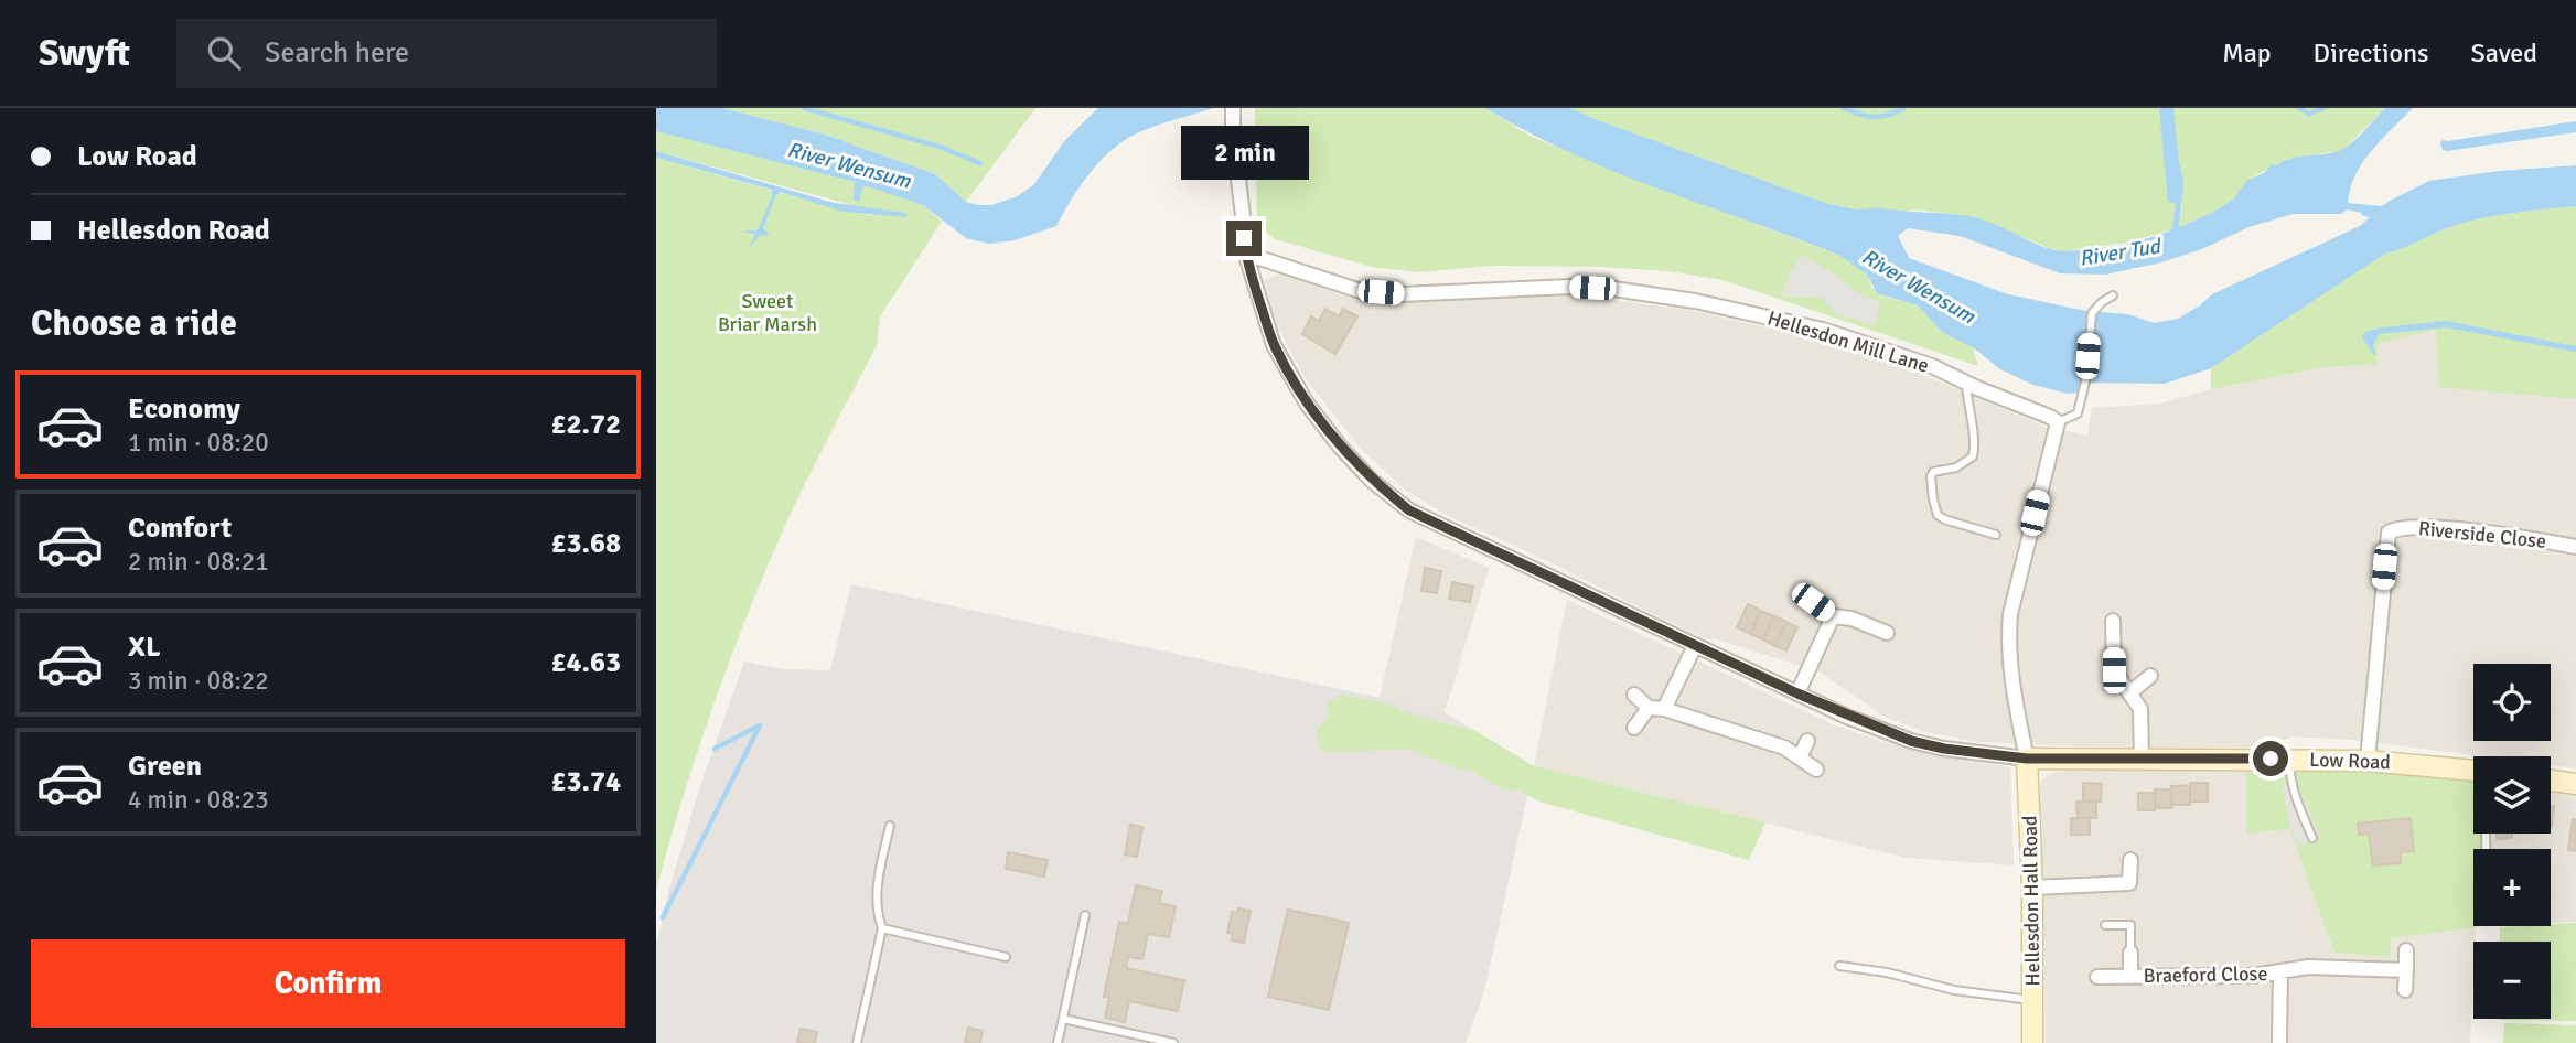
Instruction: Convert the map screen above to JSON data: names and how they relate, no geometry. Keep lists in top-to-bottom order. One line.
{"streets":{"street":["Hellesdon Mill Lane","Riverside Close","Low Road","Hellesdon Hall Road","Braeford Close"]},"crossings":[["Riverside Close","Low Road"],["Low Road","Hellesdon Hall Road"]],"water":["River Wensum","River Tud"],"parks":["Sweet Briar Marsh"],"page":{"header":"Swyft","search":"Search here","nav":["Map","Directions","Saved"],"banner":["Low Road","Hellesdon Road"],"bubble":"2 min","heading":"Choose a ride","list":[{"name":"Economy","note":"1 min · 08:20","value":"£2.72"},{"name":"Comfort","note":"2 min · 08:21","value":"£3.68"},{"name":"XL","note":"3 min · 08:22","value":"£4.63"},{"name":"Green","note":"4 min · 08:23","value":"£3.74"}],"map_buttons":["+","−"],"buttons":"Confirm"}}
